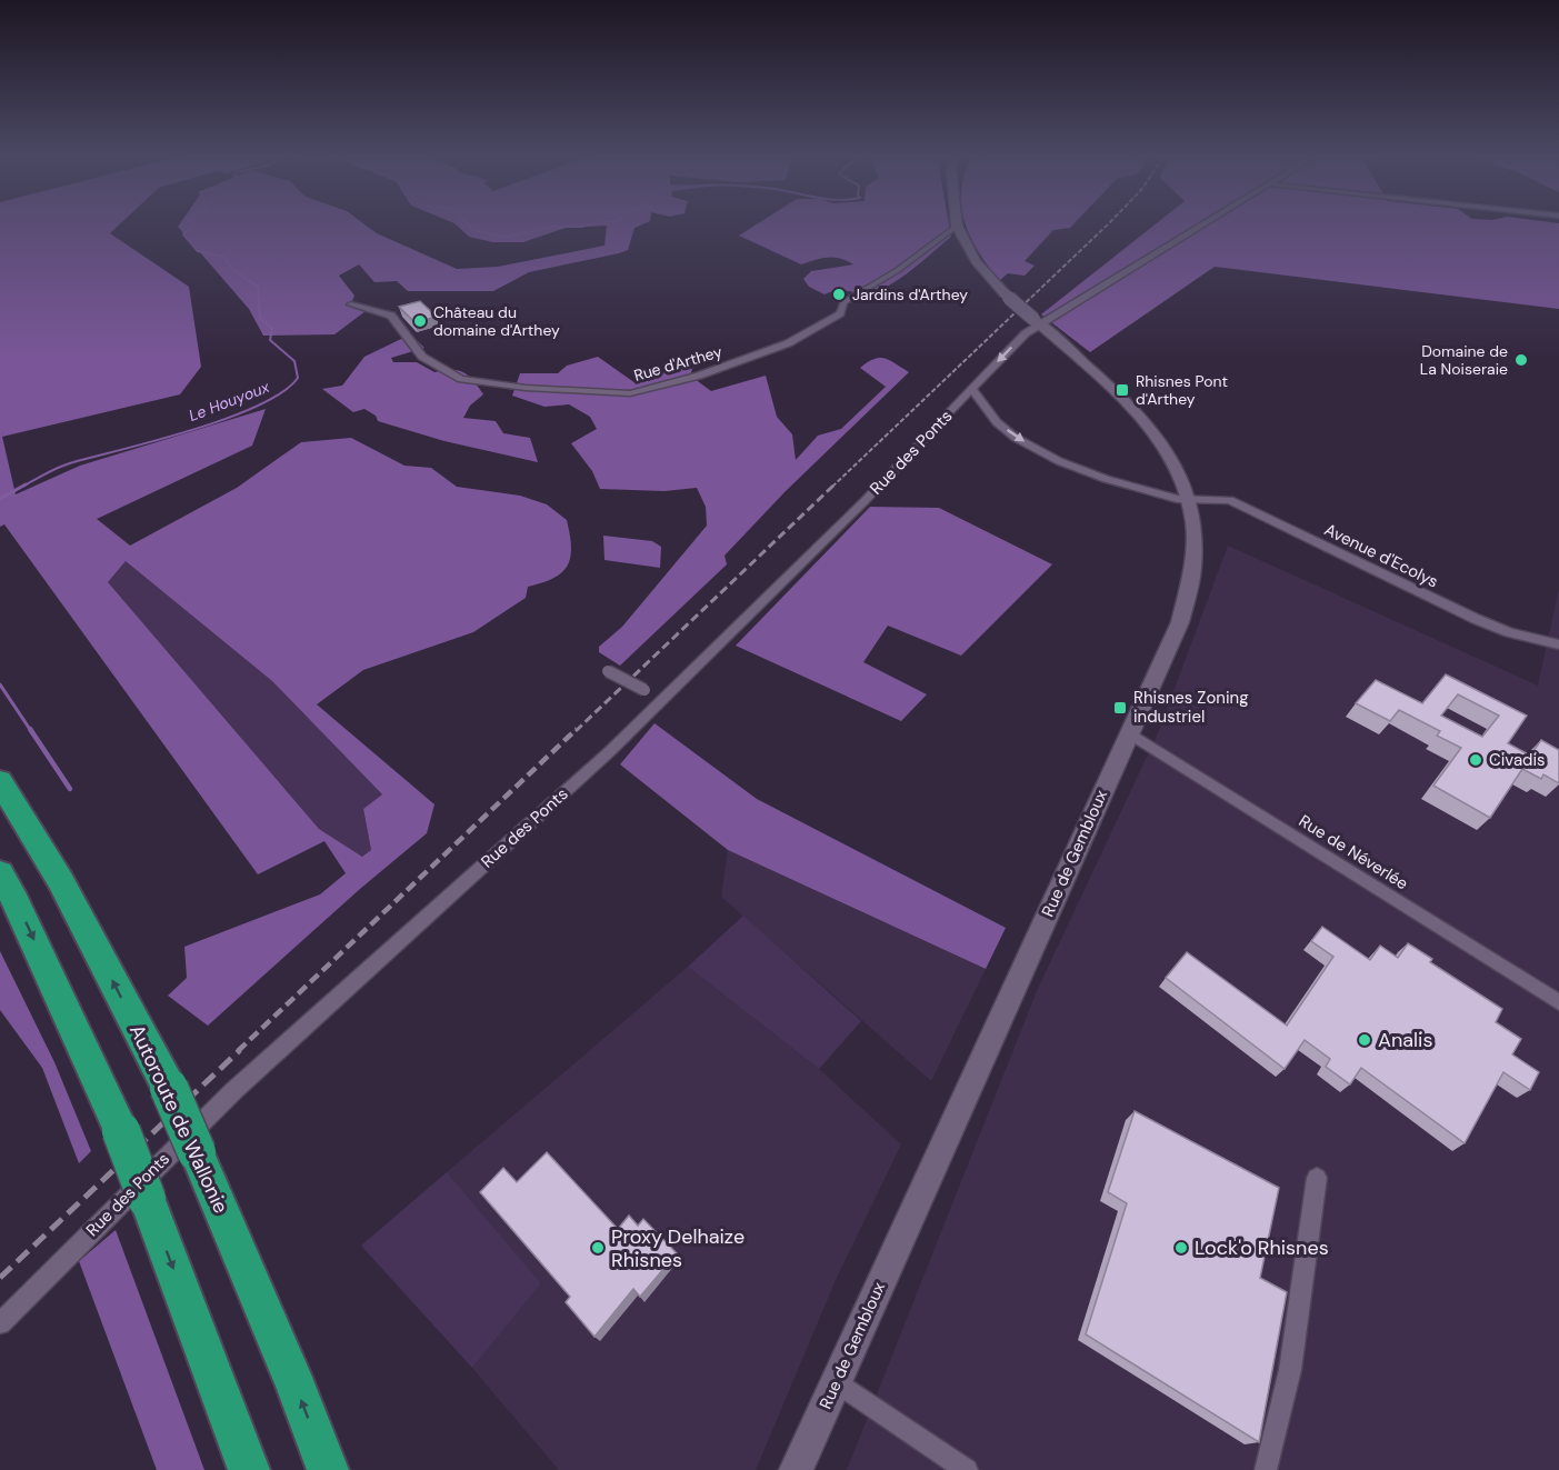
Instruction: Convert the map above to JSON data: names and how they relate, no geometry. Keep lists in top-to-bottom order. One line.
{"streets":{"highway":["Autoroute de Wallonie"],"main road":["Rue de Gembloux"],"street":["Rue d'Arthey","Rue des Ponts","Avenue d'Ecolys","Rue de Néverlée"]},"crossings":[["Rue d'Arthey","Rue de Gembloux"],["Rue des Ponts","Avenue d'Ecolys"],["Rue des Ponts","Rue de Gembloux"],["Avenue d'Ecolys","Rue de Gembloux"],["Rue de Néverlée","Rue de Gembloux"]],"one_way":["Avenue d'Ecolys"],"water":["Le Houyoux"],"places":{"other":["Jardins d'Arthey","Château du domaine d'Arthey","Domaine de La Noiseraie","Civadis","Analis","Proxy Delhaize Rhisnes","Lock'o Rhisnes"],"transit":["Rhisnes Pont d'Arthey","Rhisnes Zoning industriel"]}}
